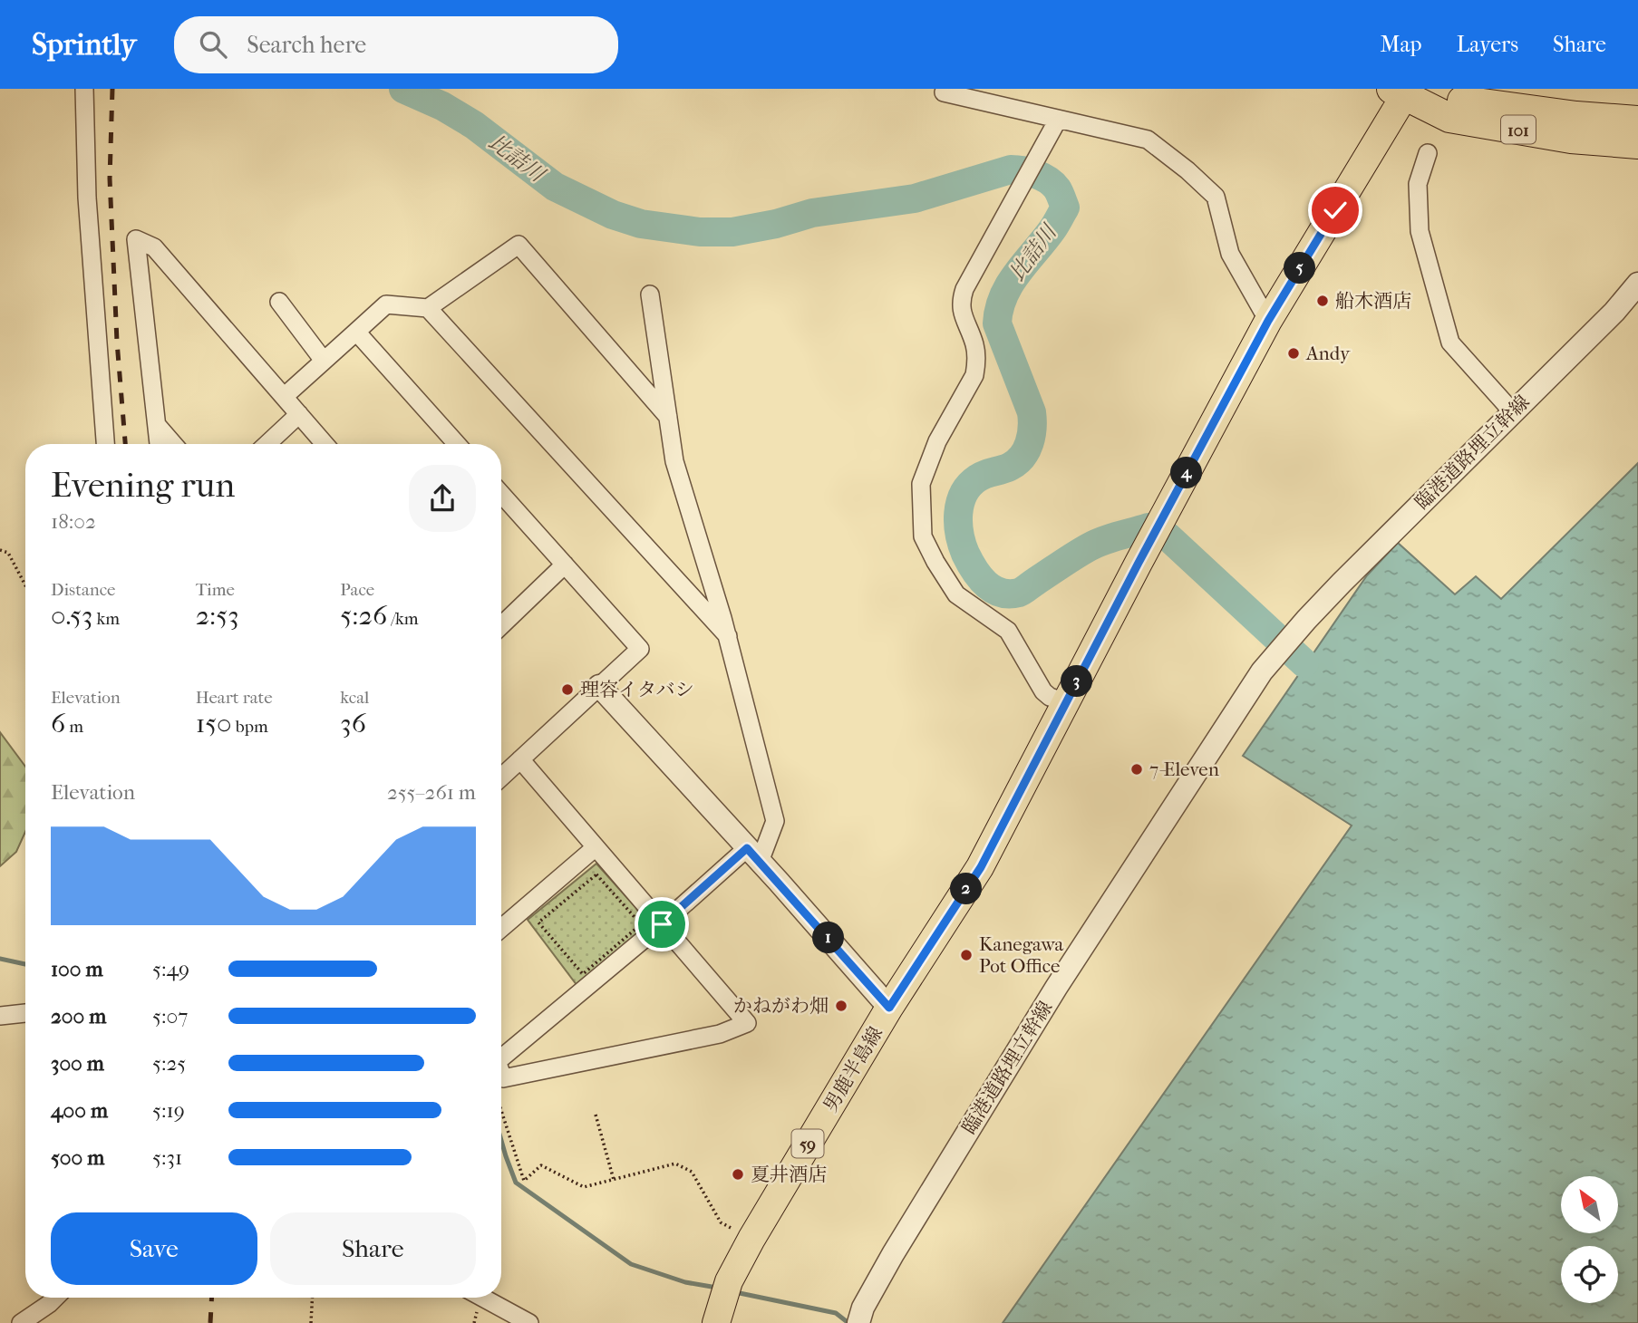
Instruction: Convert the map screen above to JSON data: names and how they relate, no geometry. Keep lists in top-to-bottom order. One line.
{"streets":{"highway":["101"],"main road":["男鹿半島線","59"],"street":["臨港道路埋立幹線"]},"crossings":[["101","男鹿半島線"]],"water":["比詰川"],"places":["船木酒店","Andy","理容イタバシ","7-Eleven","Kanegawa Pot Office","かねがわ畑","夏井酒店"],"north":"top left","page":{"header":"Sprintly","search":"Search here","nav":["Map","Layers","Share"],"pins":["5","4","3","2","1"],"heading":["Evening run","18:02"],"stats":[["Distance","0.53 km"],["Time","2:53"],["Pace","5:26 /km"],["Elevation","6 m"],["Heart rate","150 bpm"],["kcal","36"]],"chart":["Elevation","255–261 m"],"list":[{"name":"100 m","note":"5:49"},{"name":"200 m","note":"5:07"},{"name":"300 m","note":"5:25"},{"name":"400 m","note":"5:19"},{"name":"500 m","note":"5:31"}],"buttons":["Save","Share"]}}
